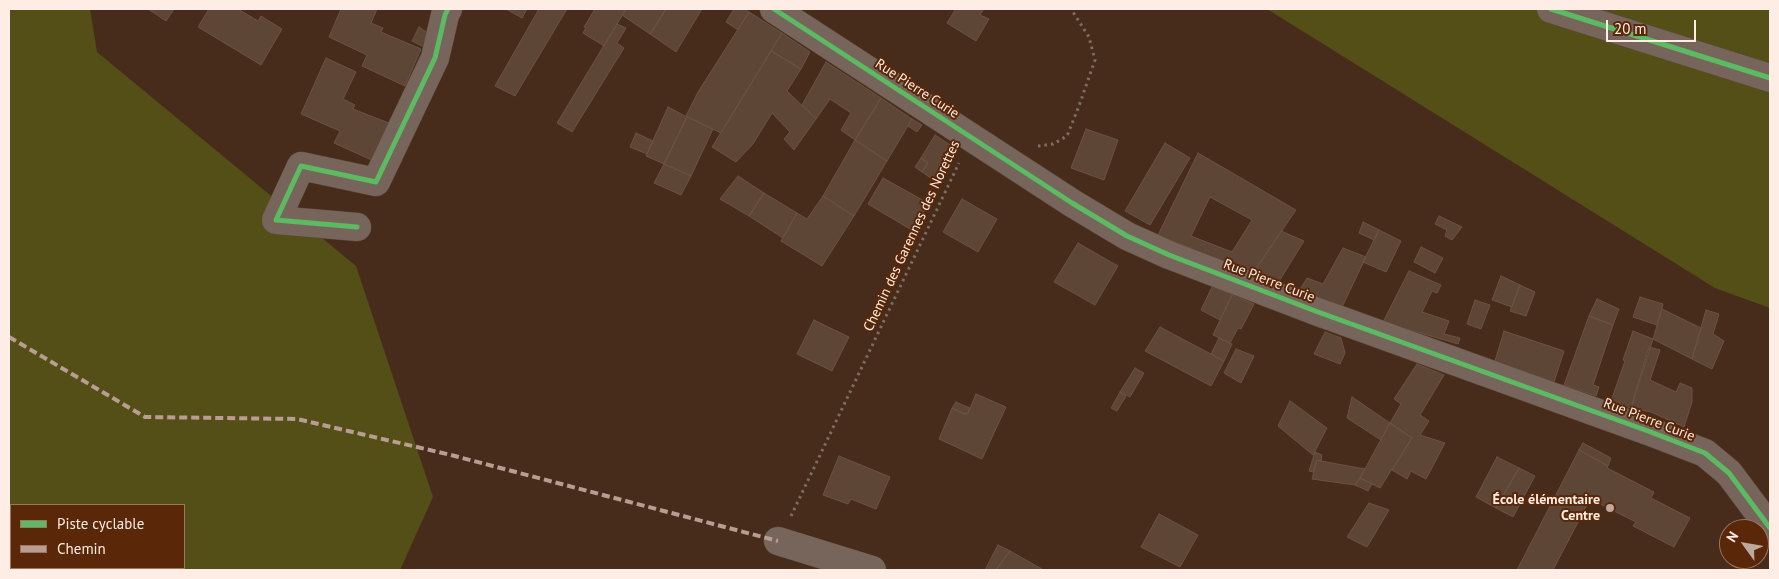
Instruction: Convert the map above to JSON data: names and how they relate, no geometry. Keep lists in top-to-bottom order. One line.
{"streets":{"street":["Rue Pierre Curie"],"path":["Chemin des Garennes des Norettes"]},"crossings":[["Rue Pierre Curie","Chemin des Garennes des Norettes"]],"places":["École élémentaire Centre"],"legend":["Piste cyclable","Chemin"],"scale_bar":"20 m","north":"top left"}
